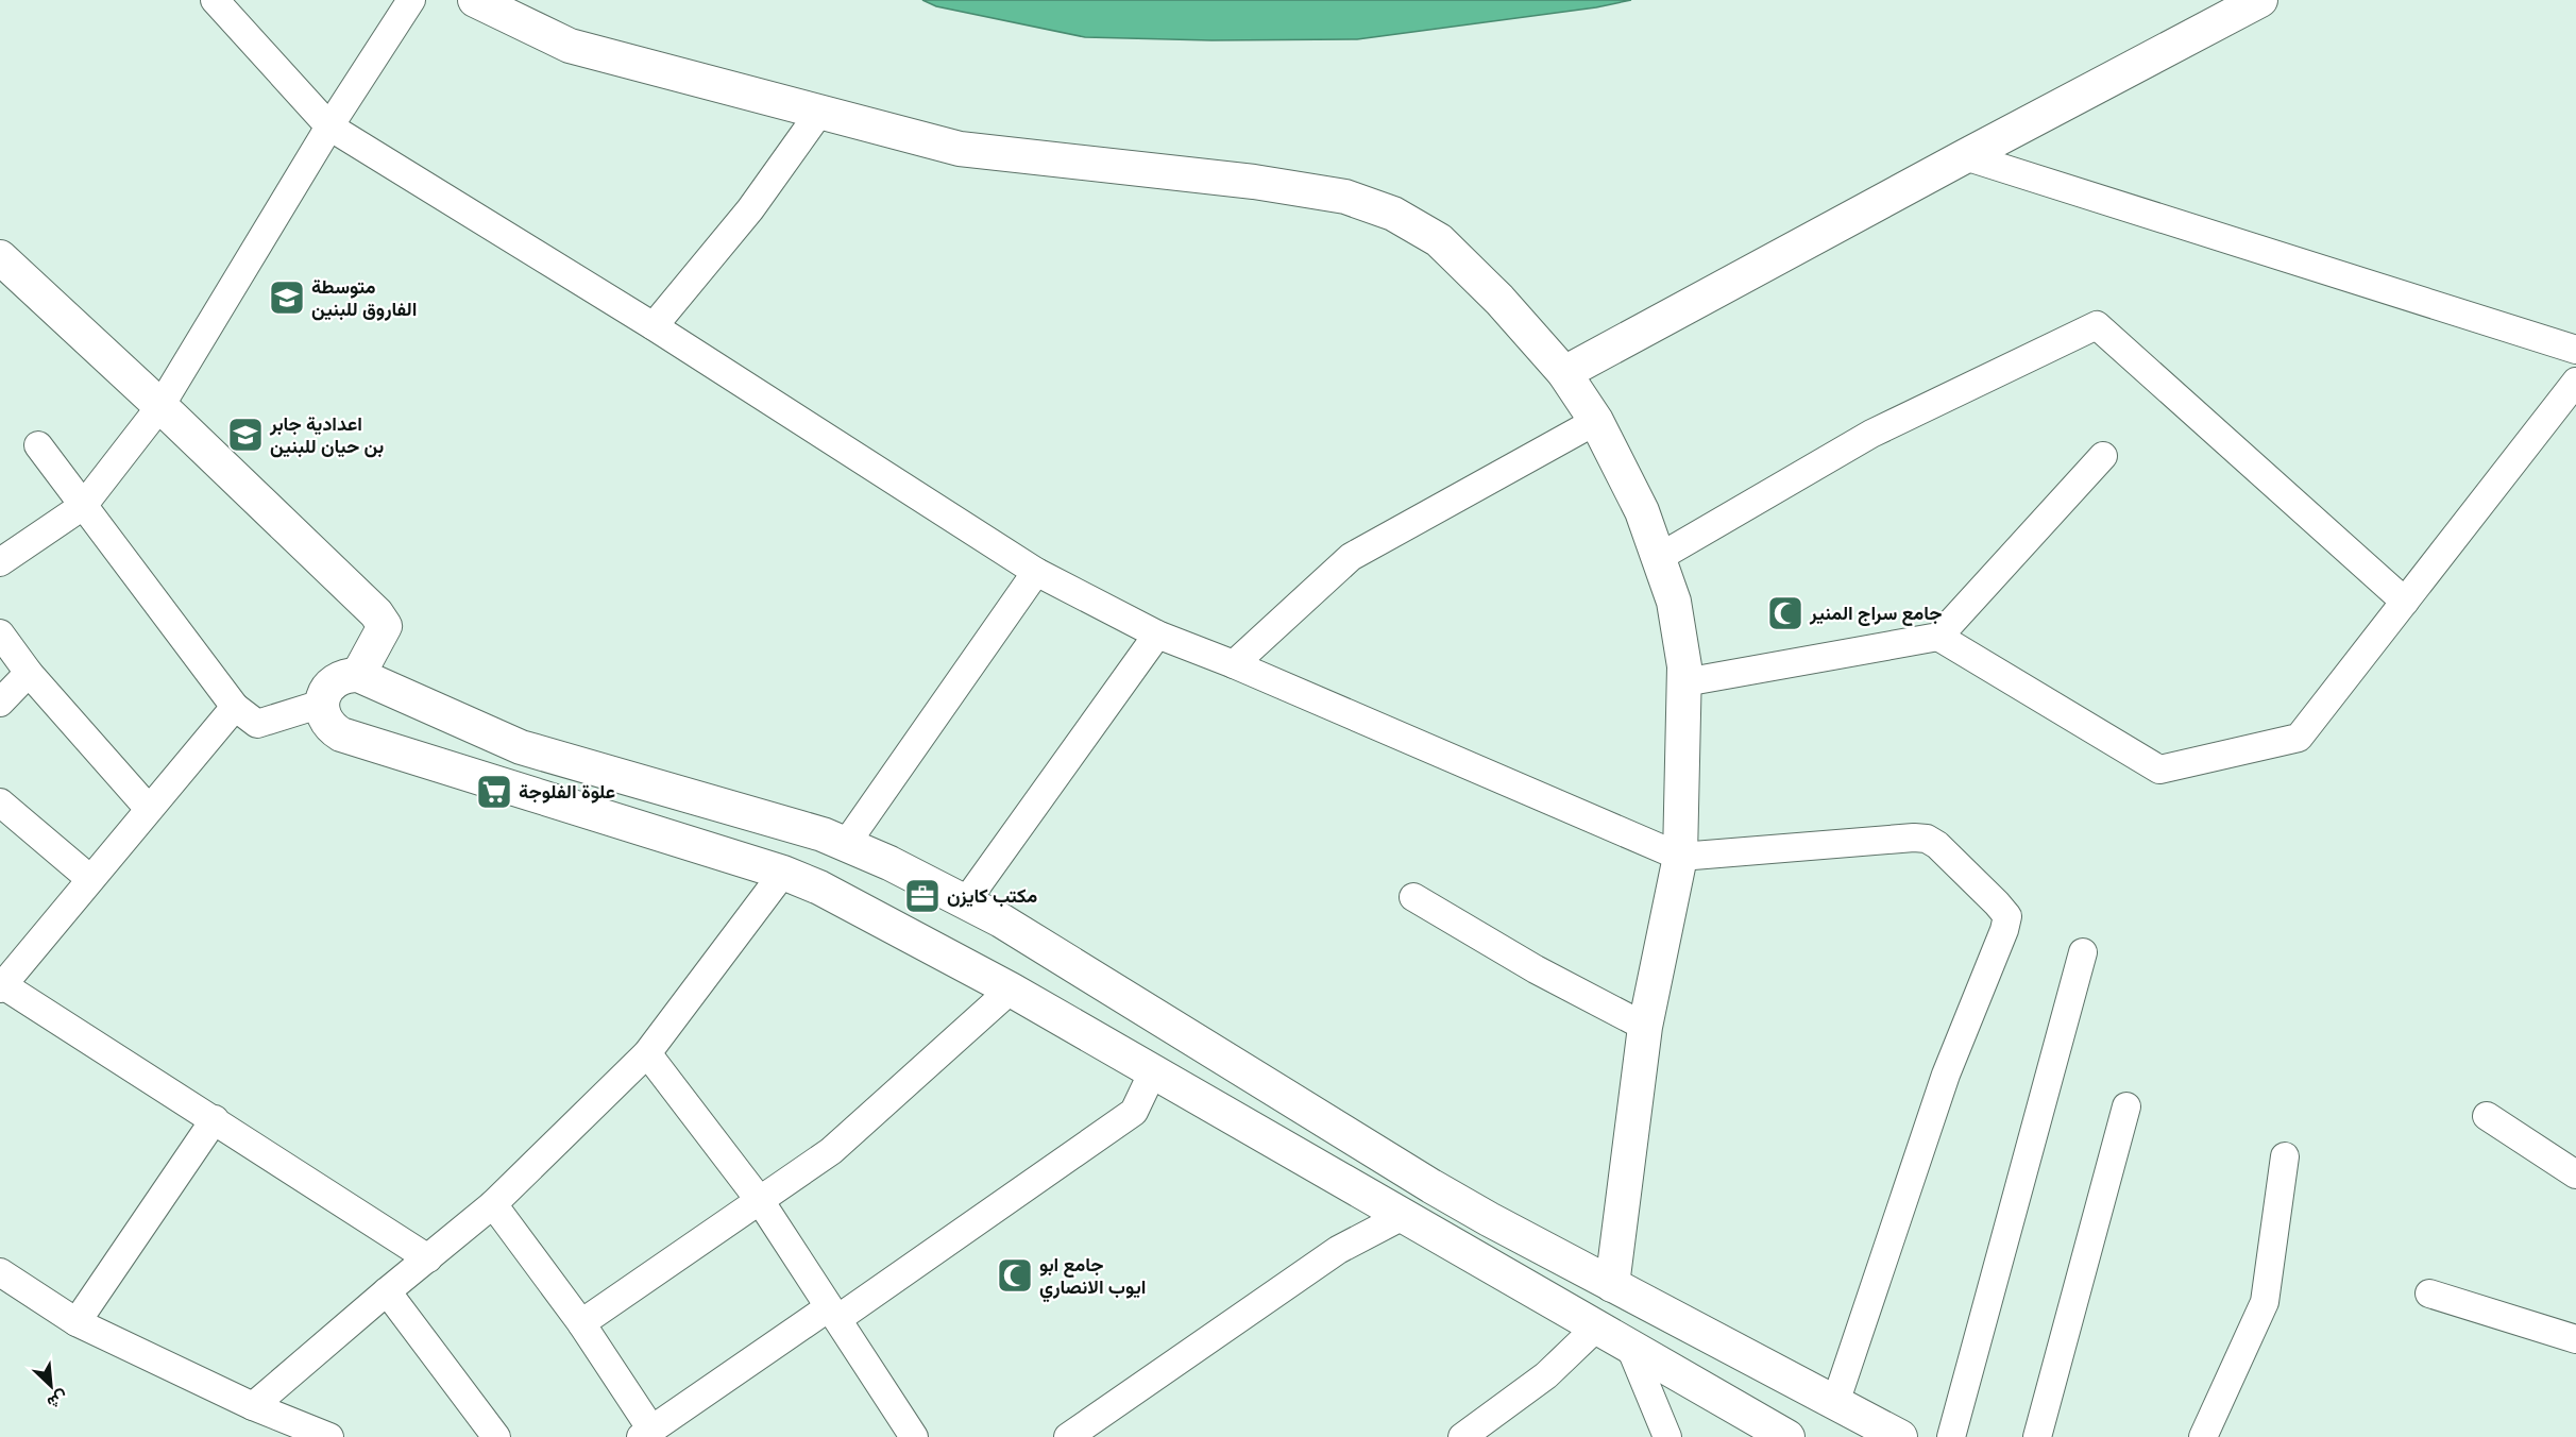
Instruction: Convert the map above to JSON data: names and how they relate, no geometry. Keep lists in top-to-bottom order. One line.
{"places":{"school or university":["متوسطة الفاروق للبنين","اعدادية جابر بن حيان للبنين"],"mosque":["جامع سراج المنير","جامع ابو ايوب الانصاري"],"supermarket":["علوة الفلوجة"],"office":["مكتب كايزن"]},"north":"bottom right"}
